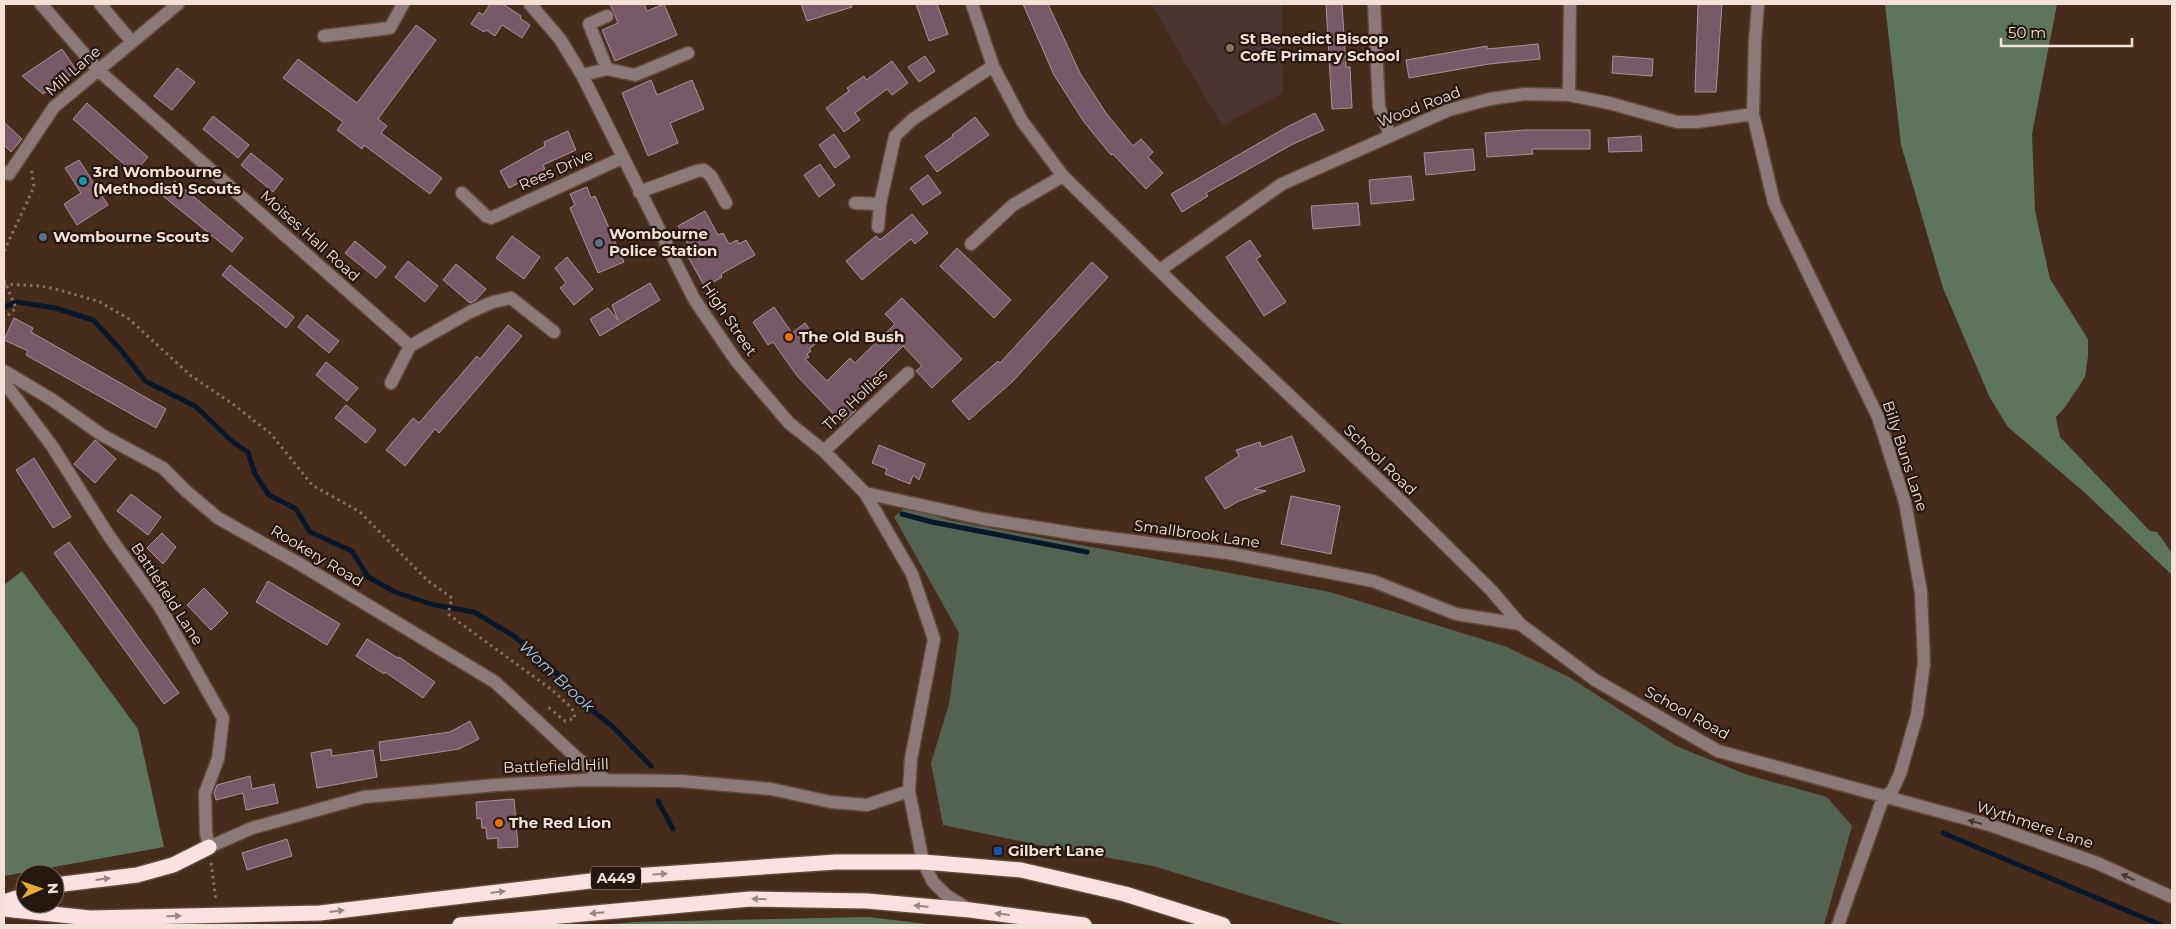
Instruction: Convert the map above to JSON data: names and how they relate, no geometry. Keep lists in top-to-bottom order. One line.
{"streets":{"highway":["A449"],"street":["Mill Lane","Wood Road","Rees Drive","Moises Hall Road","High Street","The Hollies","Billy Buns Lane","School Road","Smallbrook Lane","Rookery Road","Battlefield Lane","Battlefield Hill","Wythmere Lane"]},"crossings":[["Mill Lane","Moises Hall Road"],["Wood Road","Billy Buns Lane"],["Wood Road","School Road"],["Rees Drive","High Street"],["High Street","The Hollies"],["High Street","Smallbrook Lane"],["Billy Buns Lane","School Road"],["Billy Buns Lane","Wythmere Lane"],["School Road","Smallbrook Lane"],["School Road","Wythmere Lane"],["Rookery Road","Battlefield Hill"],["Battlefield Lane","Battlefield Hill"]],"one_way":["Wythmere Lane"],"water":["Wom Brook"],"places":{"other":["St Benedict Biscop CofE Primary School","3rd Wombourne (Methodist) Scouts","Wombourne Scouts","Wombourne Police Station","The Old Bush","The Red Lion"],"transit":["Gilbert Lane"]},"scale_bar":"50 m","north":"right"}
